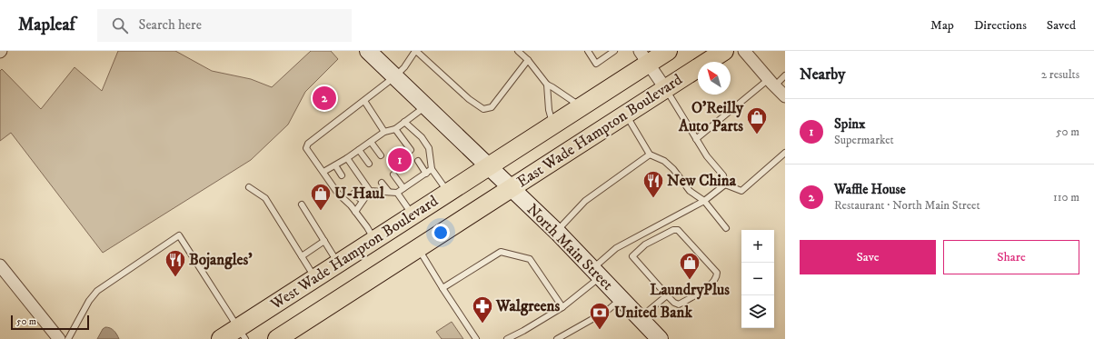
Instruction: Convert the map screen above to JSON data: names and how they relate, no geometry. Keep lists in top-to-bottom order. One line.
{"streets":{"main road":["East Wade Hampton Boulevard","North Main Street","West Wade Hampton Boulevard"]},"crossings":[["East Wade Hampton Boulevard","North Main Street"],["East Wade Hampton Boulevard","West Wade Hampton Boulevard"],["North Main Street","West Wade Hampton Boulevard"]],"places":{"shop":["O'Reilly Auto Parts","U-Haul","LaundryPlus"],"restaurant":["New China","Bojangles'"],"pharmacy":["Walgreens"],"bank":["United Bank"]},"scale_bar":"50 m","north":"top left","page":{"header":"Mapleaf","search":"Search here","nav":["Map","Directions","Saved"],"heading":["Nearby","2 results"],"pins":["2","1"],"list":[{"mark":"1","name":"Spinx","note":"Supermarket","value":"50 m"},{"mark":"2","name":"Waffle House","note":"Restaurant · North Main Street","value":"110 m"}],"buttons":["Save","Share"],"map_buttons":["+","−"],"scale":"50 m"}}
